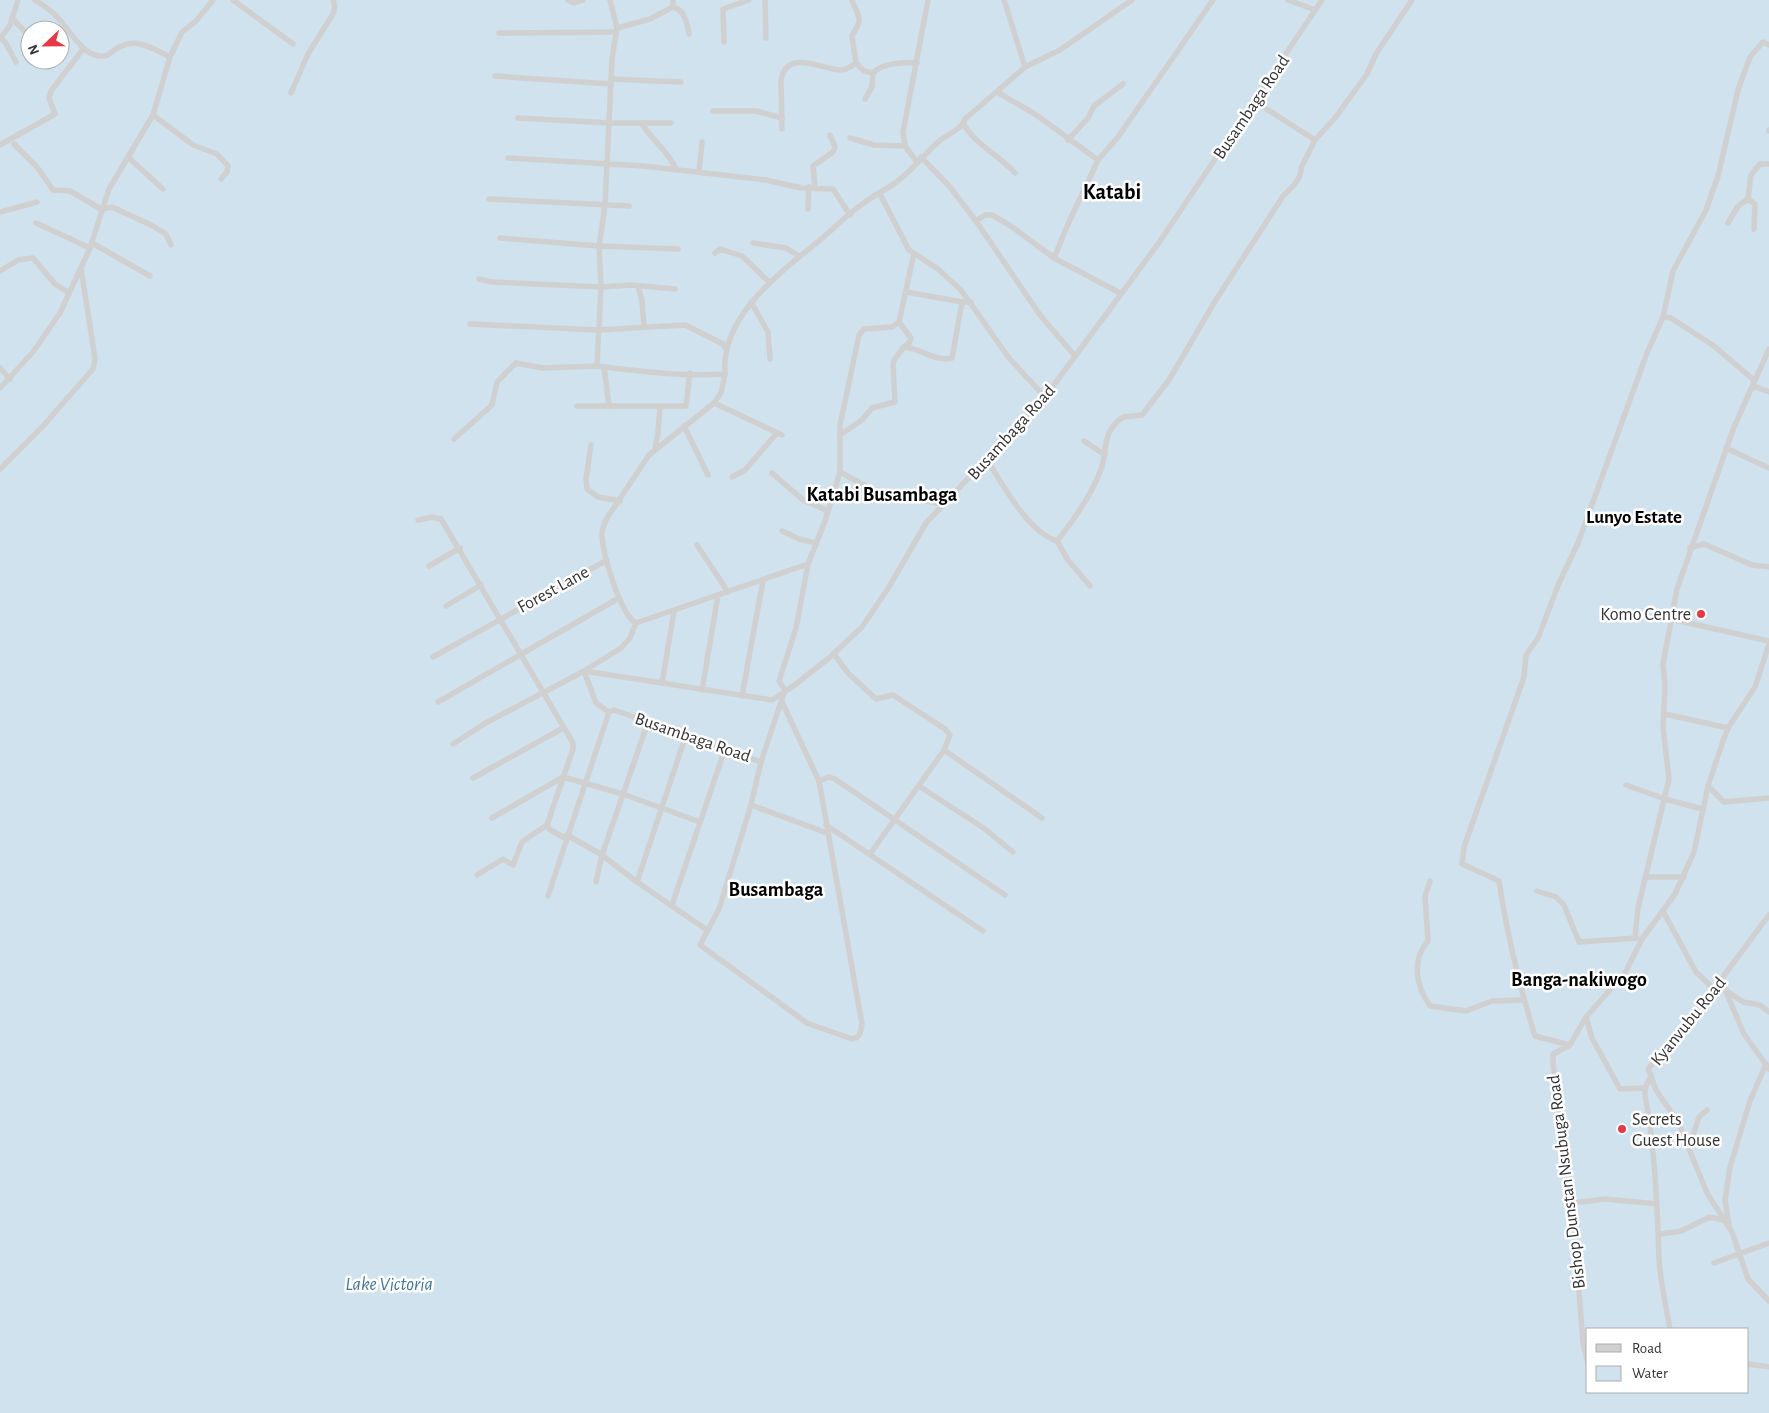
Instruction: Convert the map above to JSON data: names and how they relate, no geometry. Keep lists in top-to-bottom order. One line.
{"streets":{"street":["Busambaga Road","Forest Lane","Kyanvubu Road","Bishop Dunstan Nsubuga Road"]},"districts":["Katabi","Katabi Busambaga","Lunyo Estate","Busambaga","Banga-nakiwogo"],"water":["Lake Victoria"],"places":["Komo Centre","Secrets Guest House"],"legend":["Road","Water"],"north":"left"}
